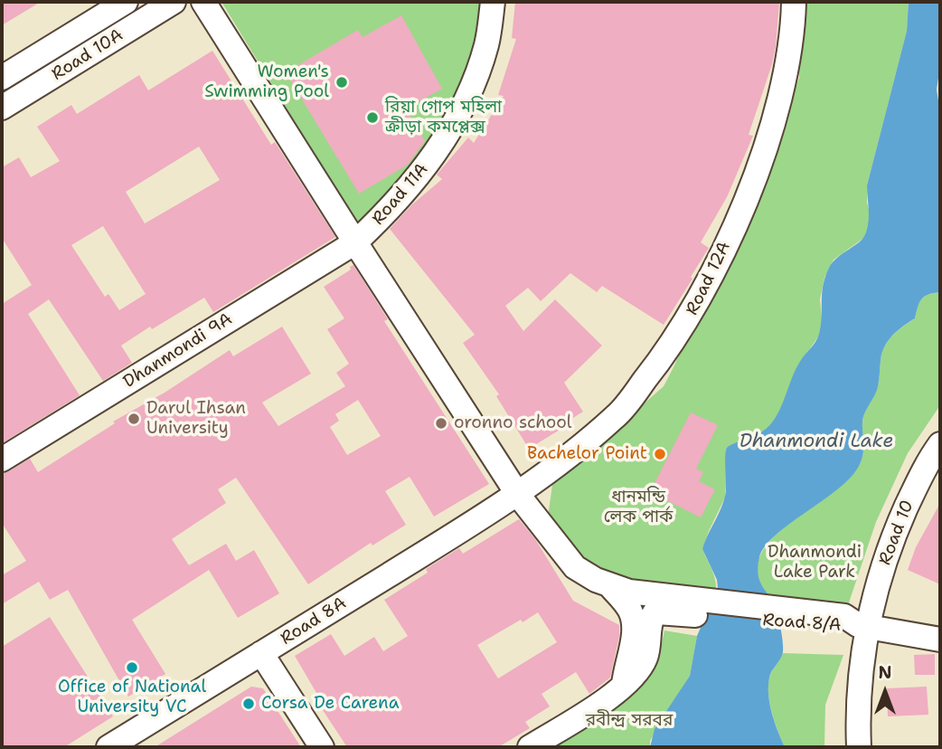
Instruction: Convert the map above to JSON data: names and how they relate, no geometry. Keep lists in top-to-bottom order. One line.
{"streets":{"street":["Road 10A","Road 11A","Road 12A","Dhanmondi 9A","Road 10","Road 8A","Road 8/A"]},"crossings":[["Road 11A","Dhanmondi 9A"],["Road 11A","Road 8/A"],["Road 12A","Road 8A"],["Road 12A","Road 8/A"],["Dhanmondi 9A","Road 8/A"],["Road 10","Road 8/A"],["Road 8A","Road 8/A"]],"water":["Dhanmondi Lake"],"parks":["ধানমন্ডি লেক পার্ক","Dhanmondi Lake Park","রবীন্দ্র সরবর"],"places":["Women's Swimming Pool","রিয়া গোপ মহিলা ক্রীড়া কমপ্লেক্স","Darul Ihsan University","oronno school","Bachelor Point","Office of National University VC","Corsa De Carena"],"north":"top"}
